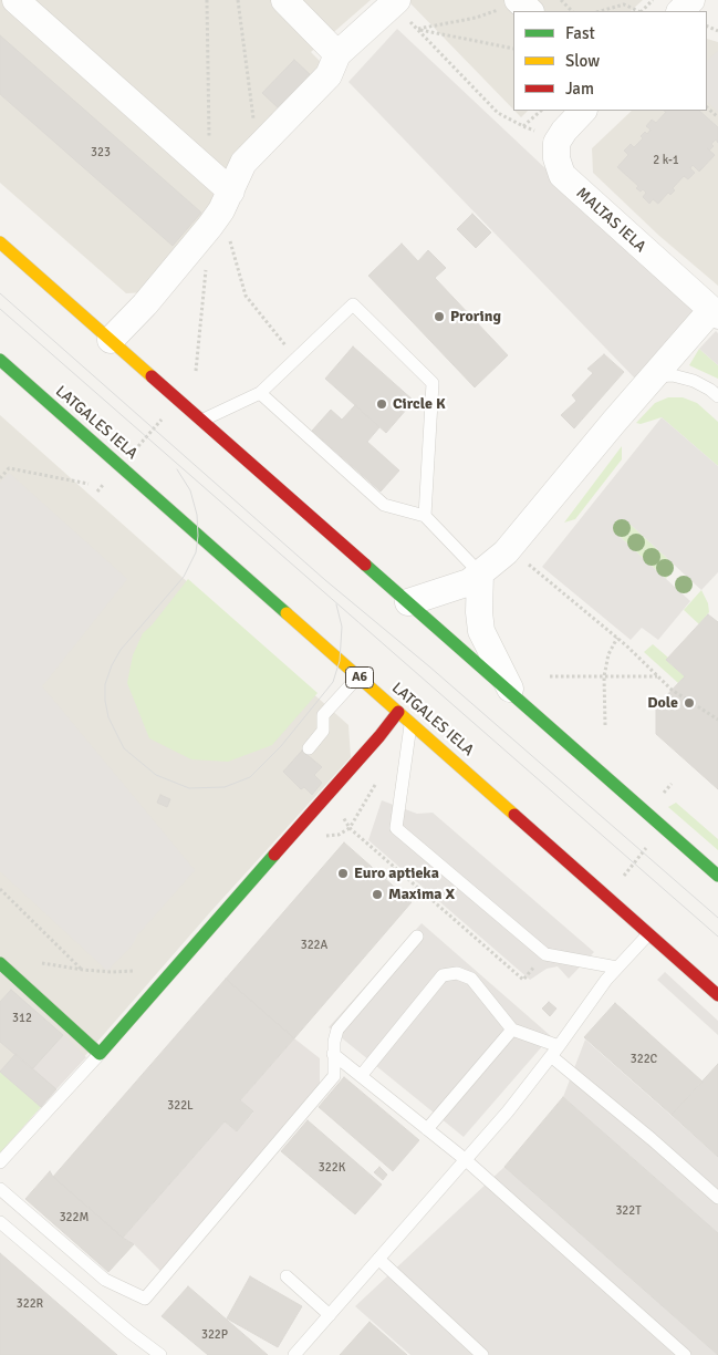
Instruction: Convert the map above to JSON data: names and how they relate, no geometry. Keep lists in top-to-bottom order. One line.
{"streets":{"main road":["LATGALES IELA","A6"],"street":["MALTAS IELA"]},"places":["Proring","Circle K","Dole","Euro aptieka","Maxima X"],"house_numbers":["323","2 k-1","322A","312","322C","322L","322K","322T","322M","322R","322P"],"legend":["Fast","Slow","Jam"]}
